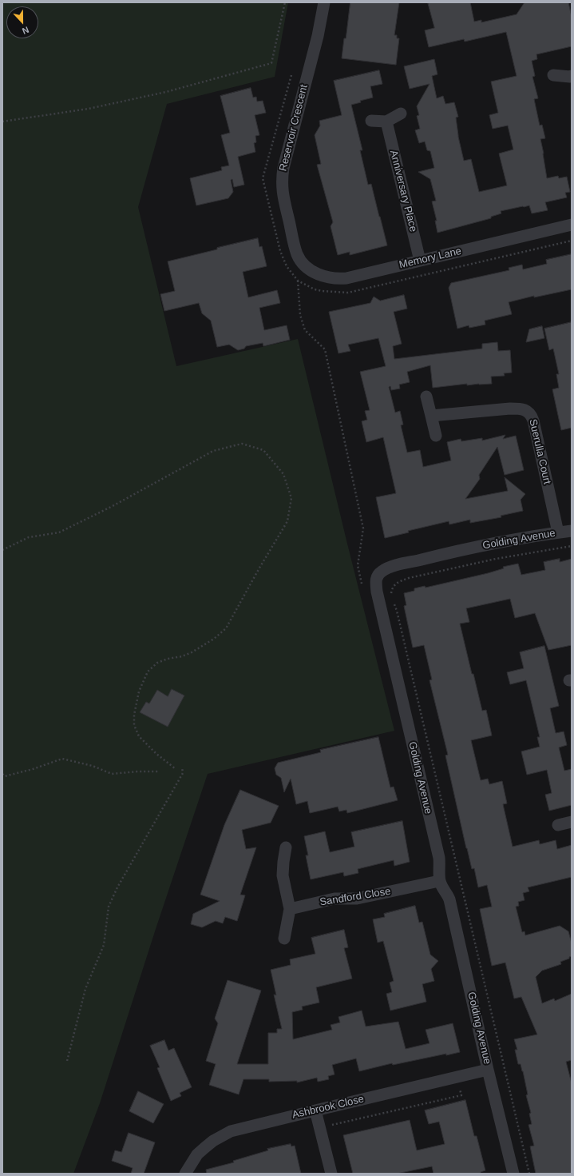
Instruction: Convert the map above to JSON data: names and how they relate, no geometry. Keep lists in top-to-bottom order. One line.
{"streets":{"street":["Reservoir Crescent","Anniversary Place","Memory Lane","Suerulla Court","Golding Avenue","Sandford Close","Ashbrook Close"]},"crossings":[["Reservoir Crescent","Memory Lane"],["Anniversary Place","Memory Lane"],["Suerulla Court","Golding Avenue"],["Golding Avenue","Sandford Close"],["Golding Avenue","Ashbrook Close"]],"north":"bottom"}
